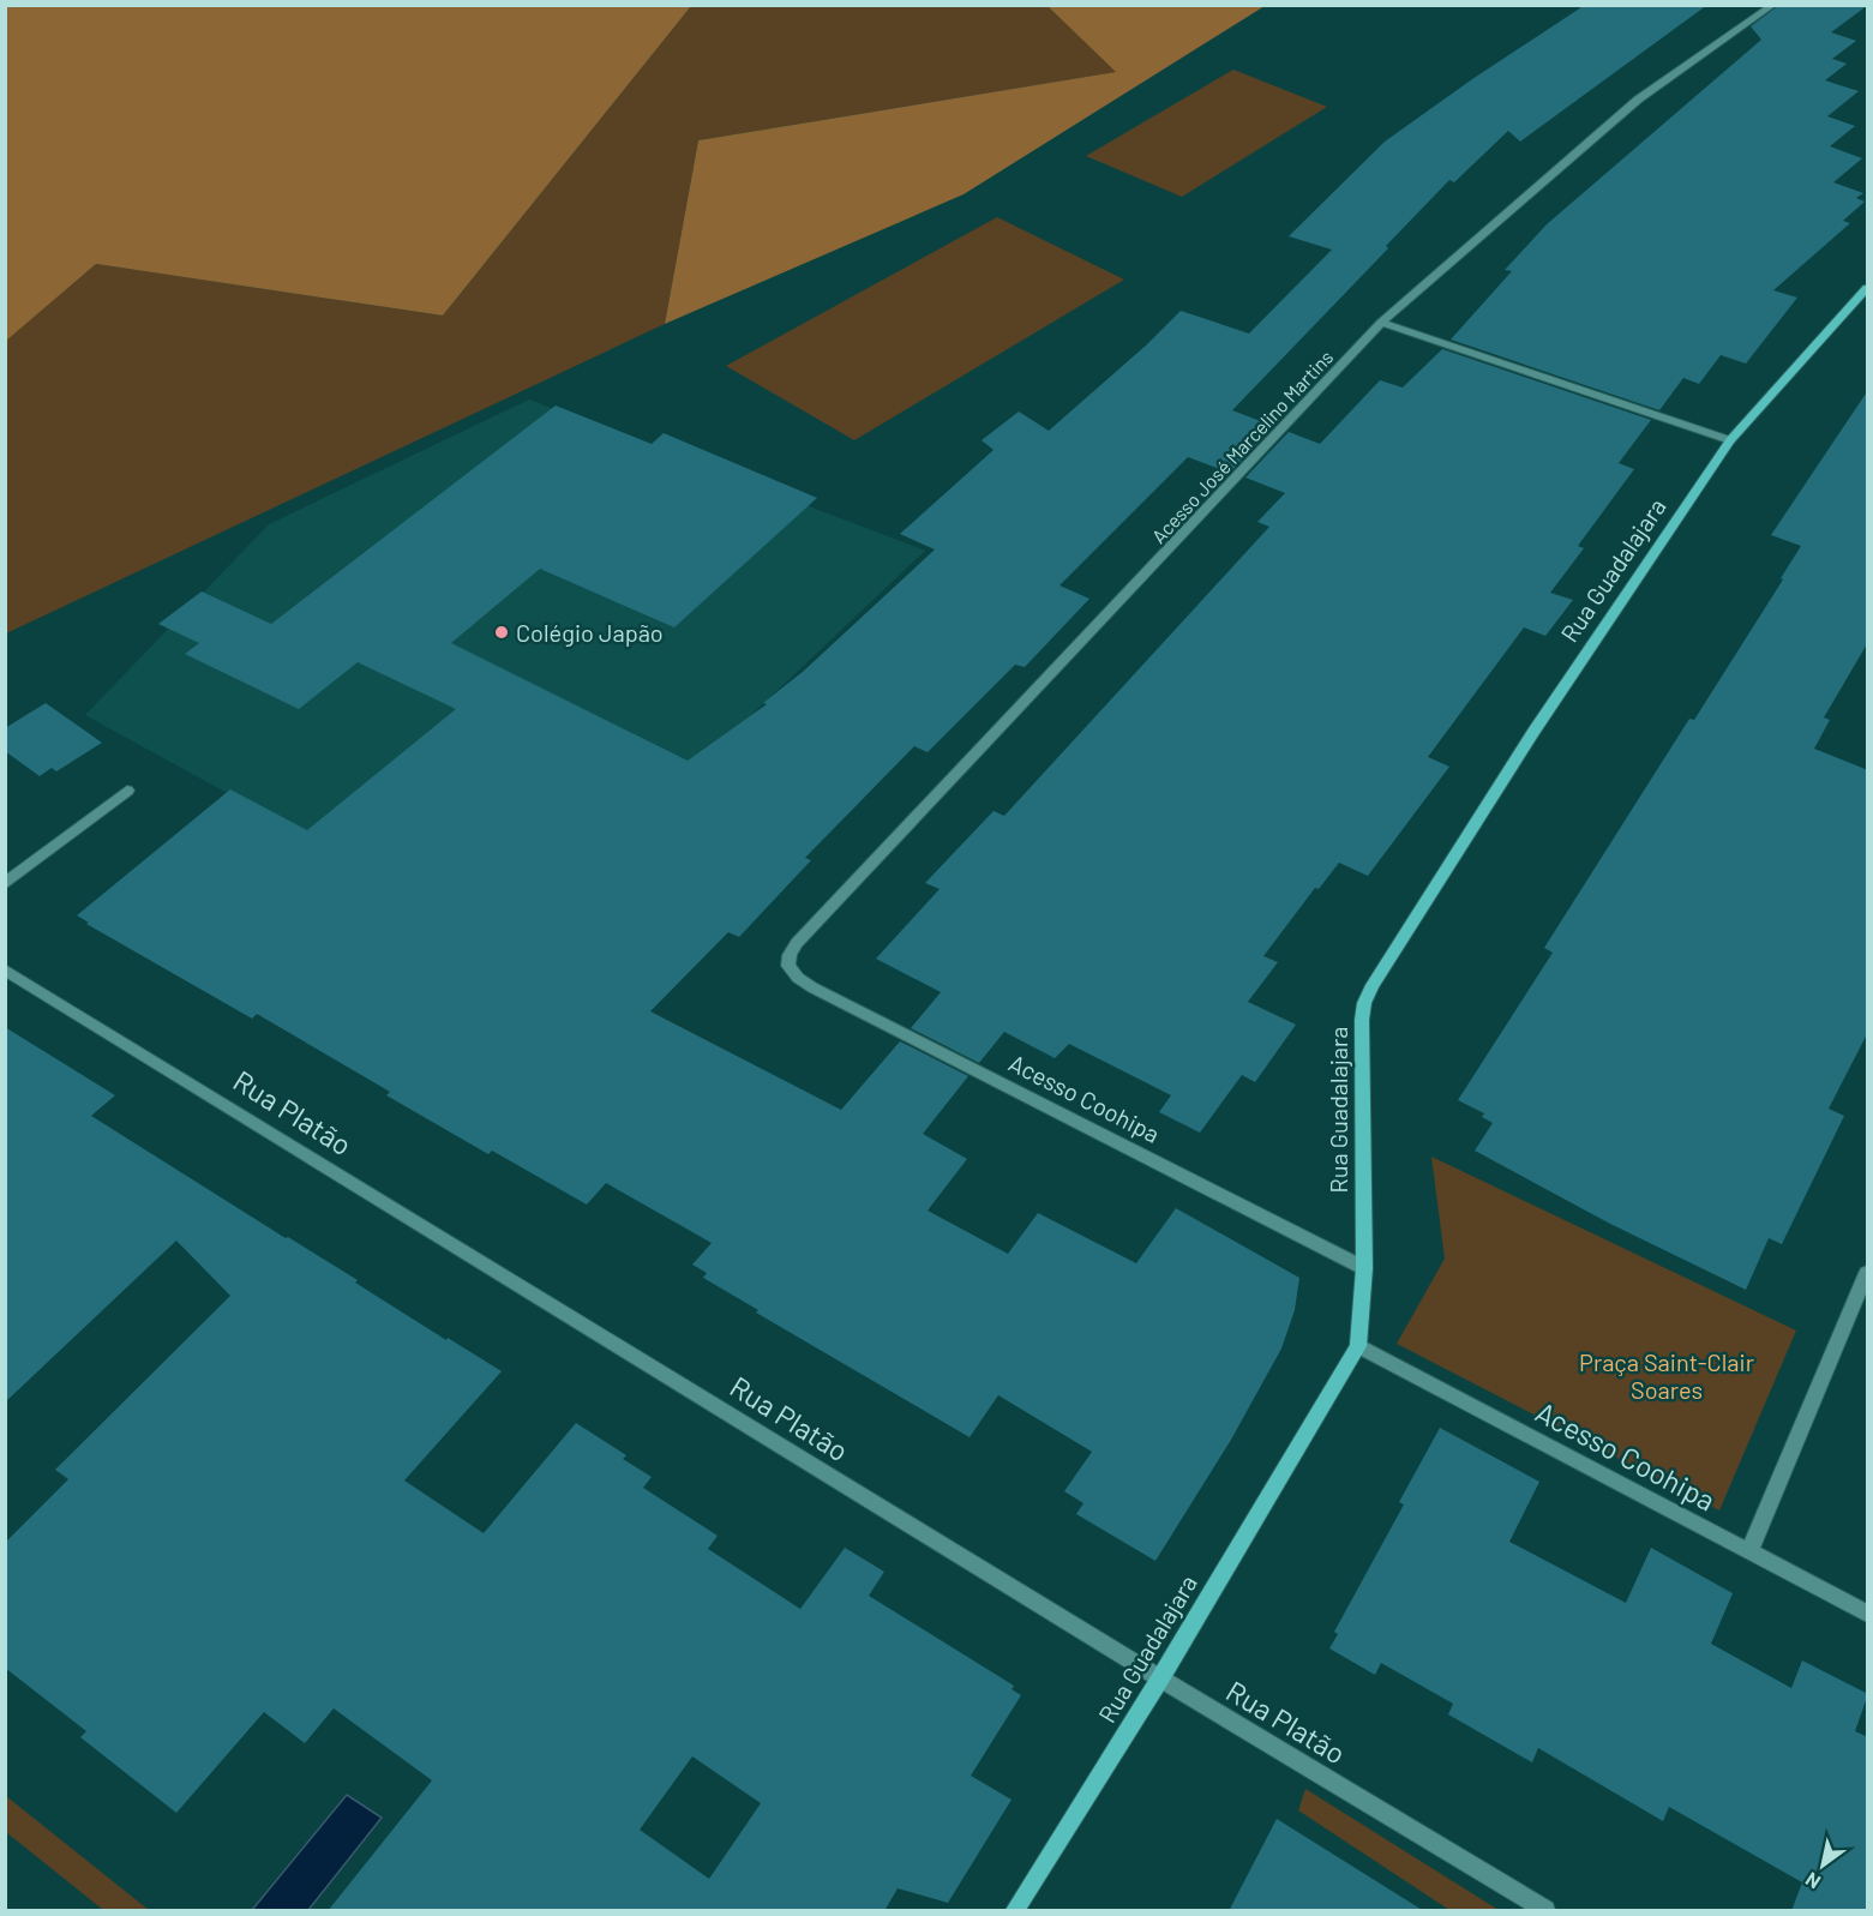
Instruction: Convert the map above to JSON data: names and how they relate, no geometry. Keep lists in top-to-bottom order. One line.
{"streets":{"main road":["Rua Guadalajara"],"street":["Acesso José Marcelino Martins","Acesso Coohipa","Rua Platão"]},"crossings":[["Acesso José Marcelino Martins","Acesso Coohipa"],["Rua Guadalajara","Acesso Coohipa"],["Rua Guadalajara","Rua Platão"]],"parks":["Praça Saint-Clair Soares"],"places":["Colégio Japão"],"north":"bottom left"}
